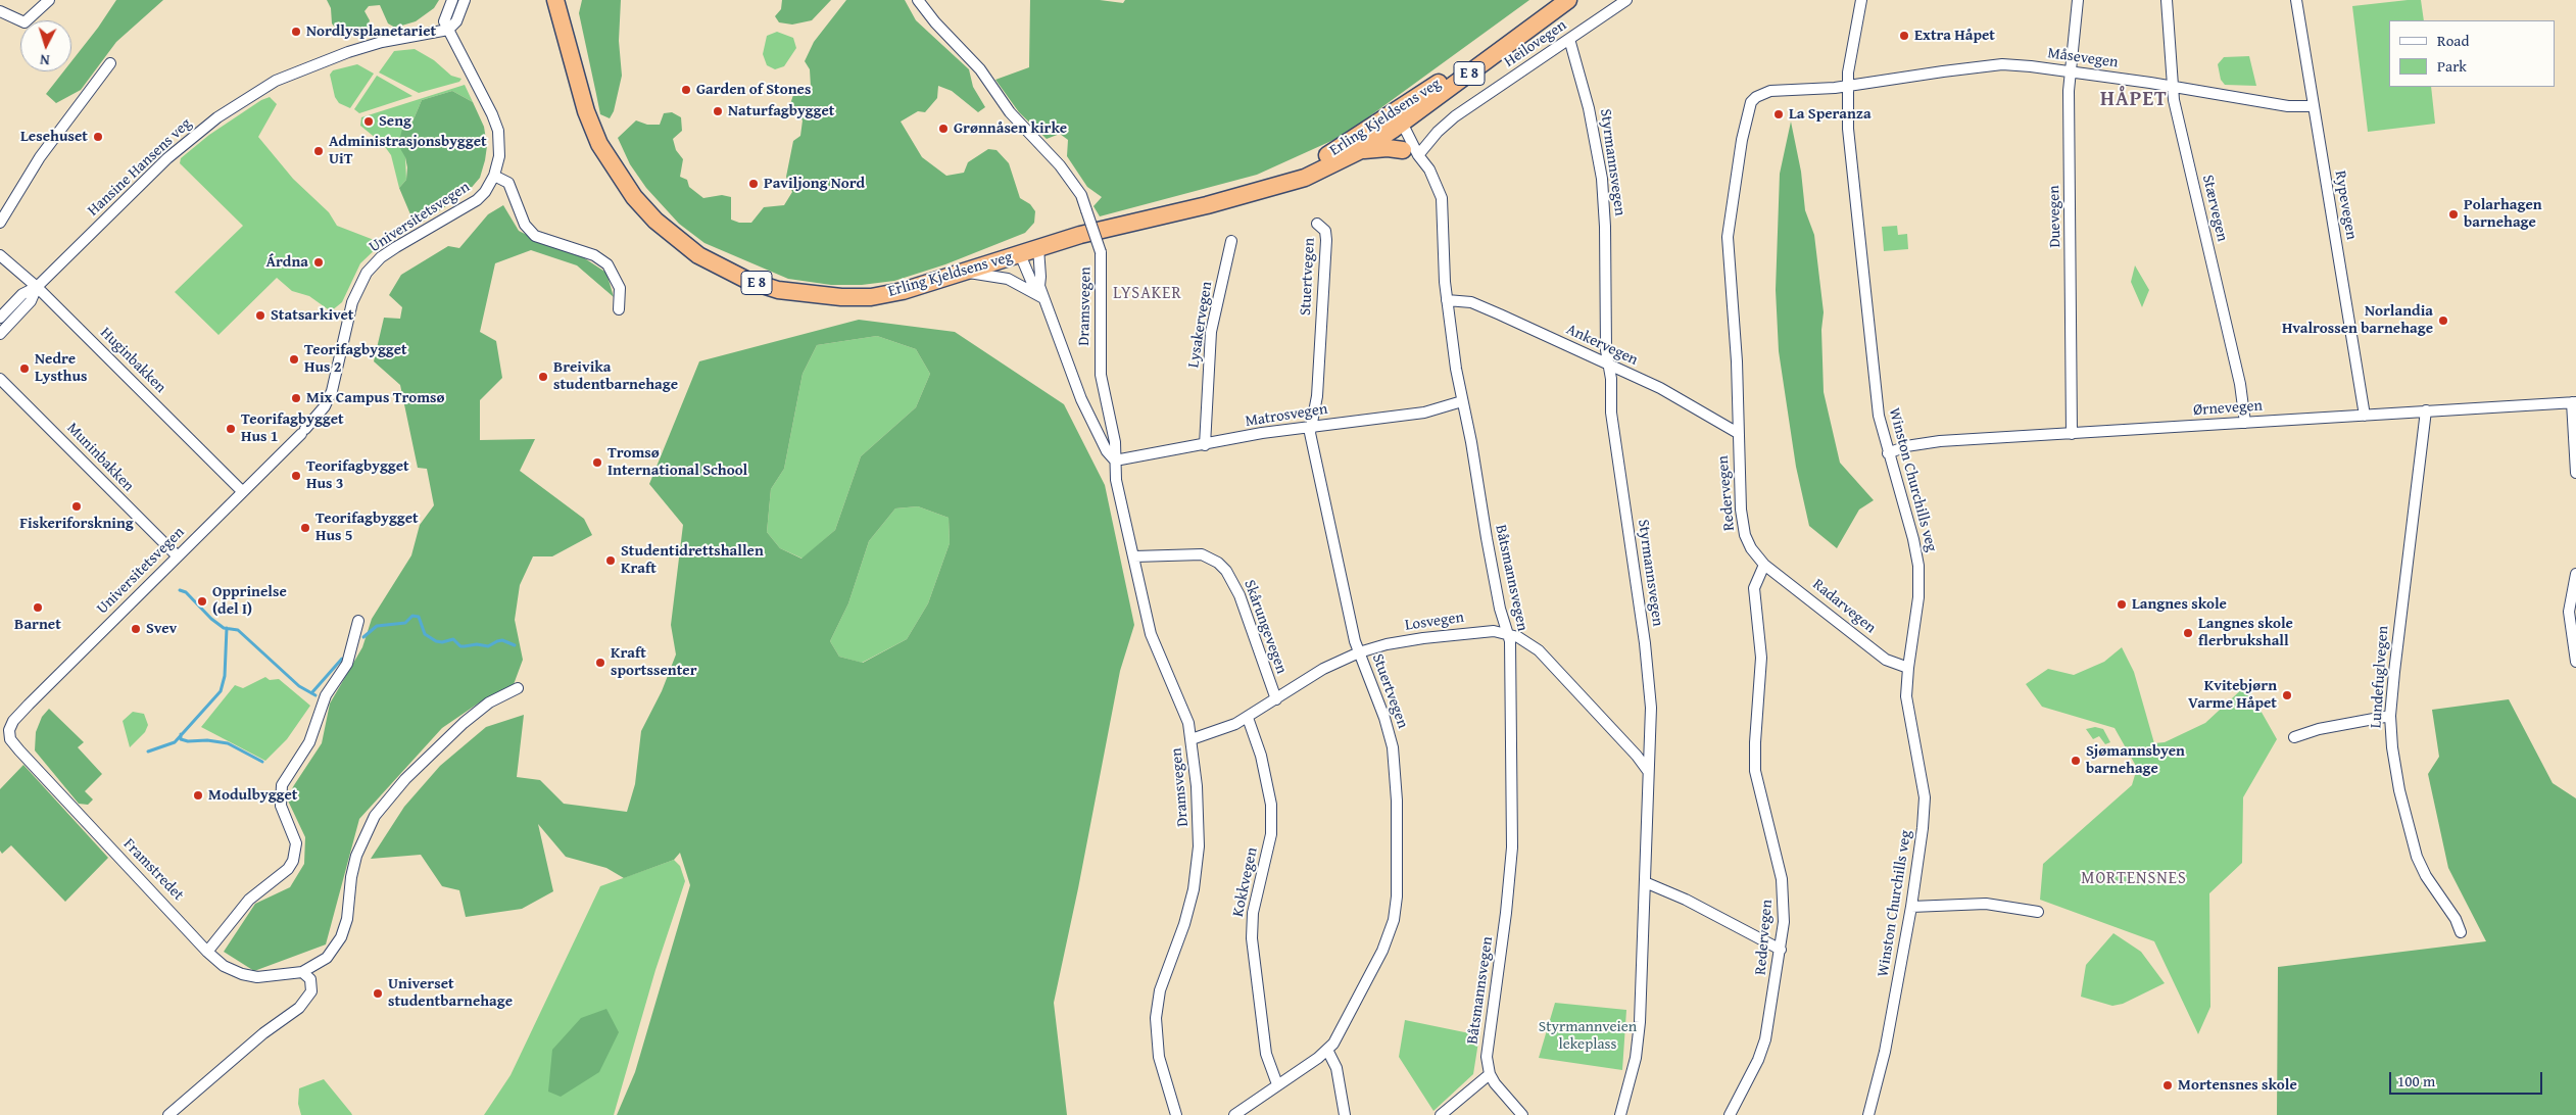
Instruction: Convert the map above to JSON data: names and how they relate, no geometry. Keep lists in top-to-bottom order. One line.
{"streets":{"highway":["E 8","Erling Kjeldsens veg"],"street":["Heilovegen","Måsevegen","Styrmannsvegen","Hansine Hansens veg","Rypevegen","Stærvegen","Duevegen","Universitetsvegen","Stuertvegen","Dramsvegen","Lysakervegen","Ankervegen","Huginbakken","Ørnevegen","Matrosvegen","Muninbakken","Winston Churchills veg","Redervegen","Båtsmannsvegen","Radarvegen","Losvegen","Skårungevegen","Lundefuglvegen","Framstredet","Kokkvegen"]},"crossings":[["Heilovegen","E 8"],["Heilovegen","Styrmannsvegen"],["Heilovegen","Båtsmannsvegen"],["Måsevegen","Rypevegen"],["Måsevegen","Stærvegen"],["Måsevegen","Duevegen"],["Måsevegen","Winston Churchills veg"],["Måsevegen","Redervegen"],["E 8","Erling Kjeldsens veg"],["E 8","Båtsmannsvegen"],["Erling Kjeldsens veg","Dramsvegen"],["Erling Kjeldsens veg","Båtsmannsvegen"],["Styrmannsvegen","Ankervegen"],["Styrmannsvegen","Losvegen"],["Hansine Hansens veg","Universitetsvegen"],["Hansine Hansens veg","Huginbakken"],["Rypevegen","Ørnevegen"],["Stærvegen","Ørnevegen"],["Duevegen","Ørnevegen"],["Universitetsvegen","Huginbakken"],["Universitetsvegen","Muninbakken"],["Universitetsvegen","Framstredet"],["Stuertvegen","Matrosvegen"],["Stuertvegen","Losvegen"],["Stuertvegen","Kokkvegen"],["Dramsvegen","Matrosvegen"],["Dramsvegen","Losvegen"],["Dramsvegen","Skårungevegen"],["Lysakervegen","Matrosvegen"],["Ankervegen","Redervegen"],["Ankervegen","Båtsmannsvegen"],["Ørnevegen","Winston Churchills veg"],["Ørnevegen","Lundefuglvegen"],["Matrosvegen","Båtsmannsvegen"],["Winston Churchills veg","Redervegen"],["Winston Churchills veg","Radarvegen"],["Redervegen","Radarvegen"],["Båtsmannsvegen","Losvegen"],["Losvegen","Skårungevegen"],["Losvegen","Kokkvegen"]],"districts":["HÅPET","LYSAKER","MORTENSNES"],"parks":["Styrmannveien lekeplass"],"places":["Nordlysplanetariet","Extra Håpet","Garden of Stones","Naturfagbygget","La Speranza","Seng","Grønnåsen kirke","Lesehuset","Administrasjonsbygget UiT","Paviljong Nord","Polarhagen barnehage","Árdna","Statsarkivet","Norlandia Hvalrossen barnehage","Teorifagbygget Hus 2","Nedre Lysthus","Breivika studentbarnehage","Mix Campus Tromsø","Teorifagbygget Hus 1","Tromsø International School","Teorifagbygget Hus 3","Fiskeriforskning","Teorifagbygget Hus 5","Studentidrettshallen Kraft","Opprinelse (del I)","Langnes skole","Barnet","Svev","Langnes skole flerbrukshall","Kraft sportssenter","Kvitebjørn Varme Håpet","Sjømannsbyen barnehage","Modulbygget","Universet studentbarnehage","Mortensnes skole"],"legend":["Road","Park"],"scale_bar":"100 m","north":"bottom"}
